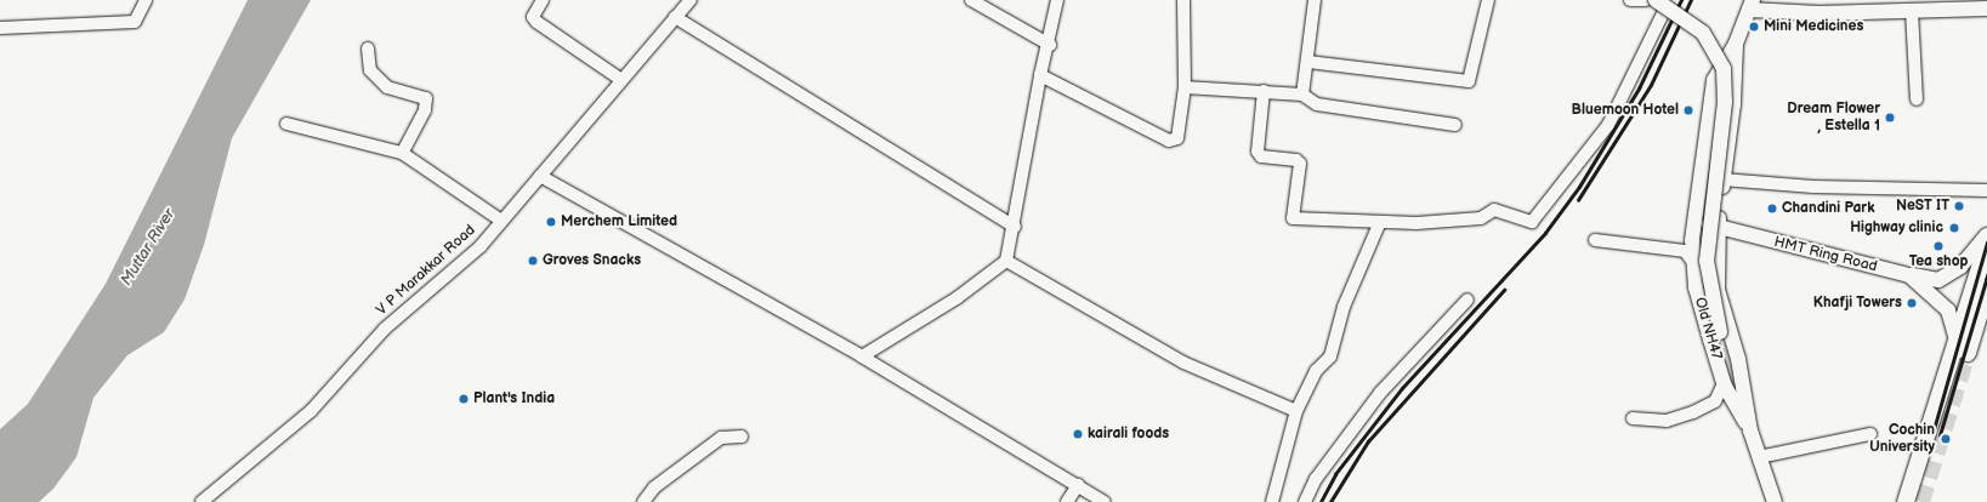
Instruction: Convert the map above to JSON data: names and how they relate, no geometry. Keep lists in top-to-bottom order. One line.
{"streets":{"main road":["HMT Ring Road","Old NH47"],"street":["V P Marakkar Road"]},"crossings":[["HMT Ring Road","Old NH47"]],"water":["Muttar River"],"places":["Mini Medicines","Bluemoon Hotel","Dream Flower , Estella 1","NeST IT","Chandini Park","Merchem Limited","Highway clinic","Tea shop","Groves Snacks","Khafji Towers","Plant's India","kairali foods","Cochin University"]}
